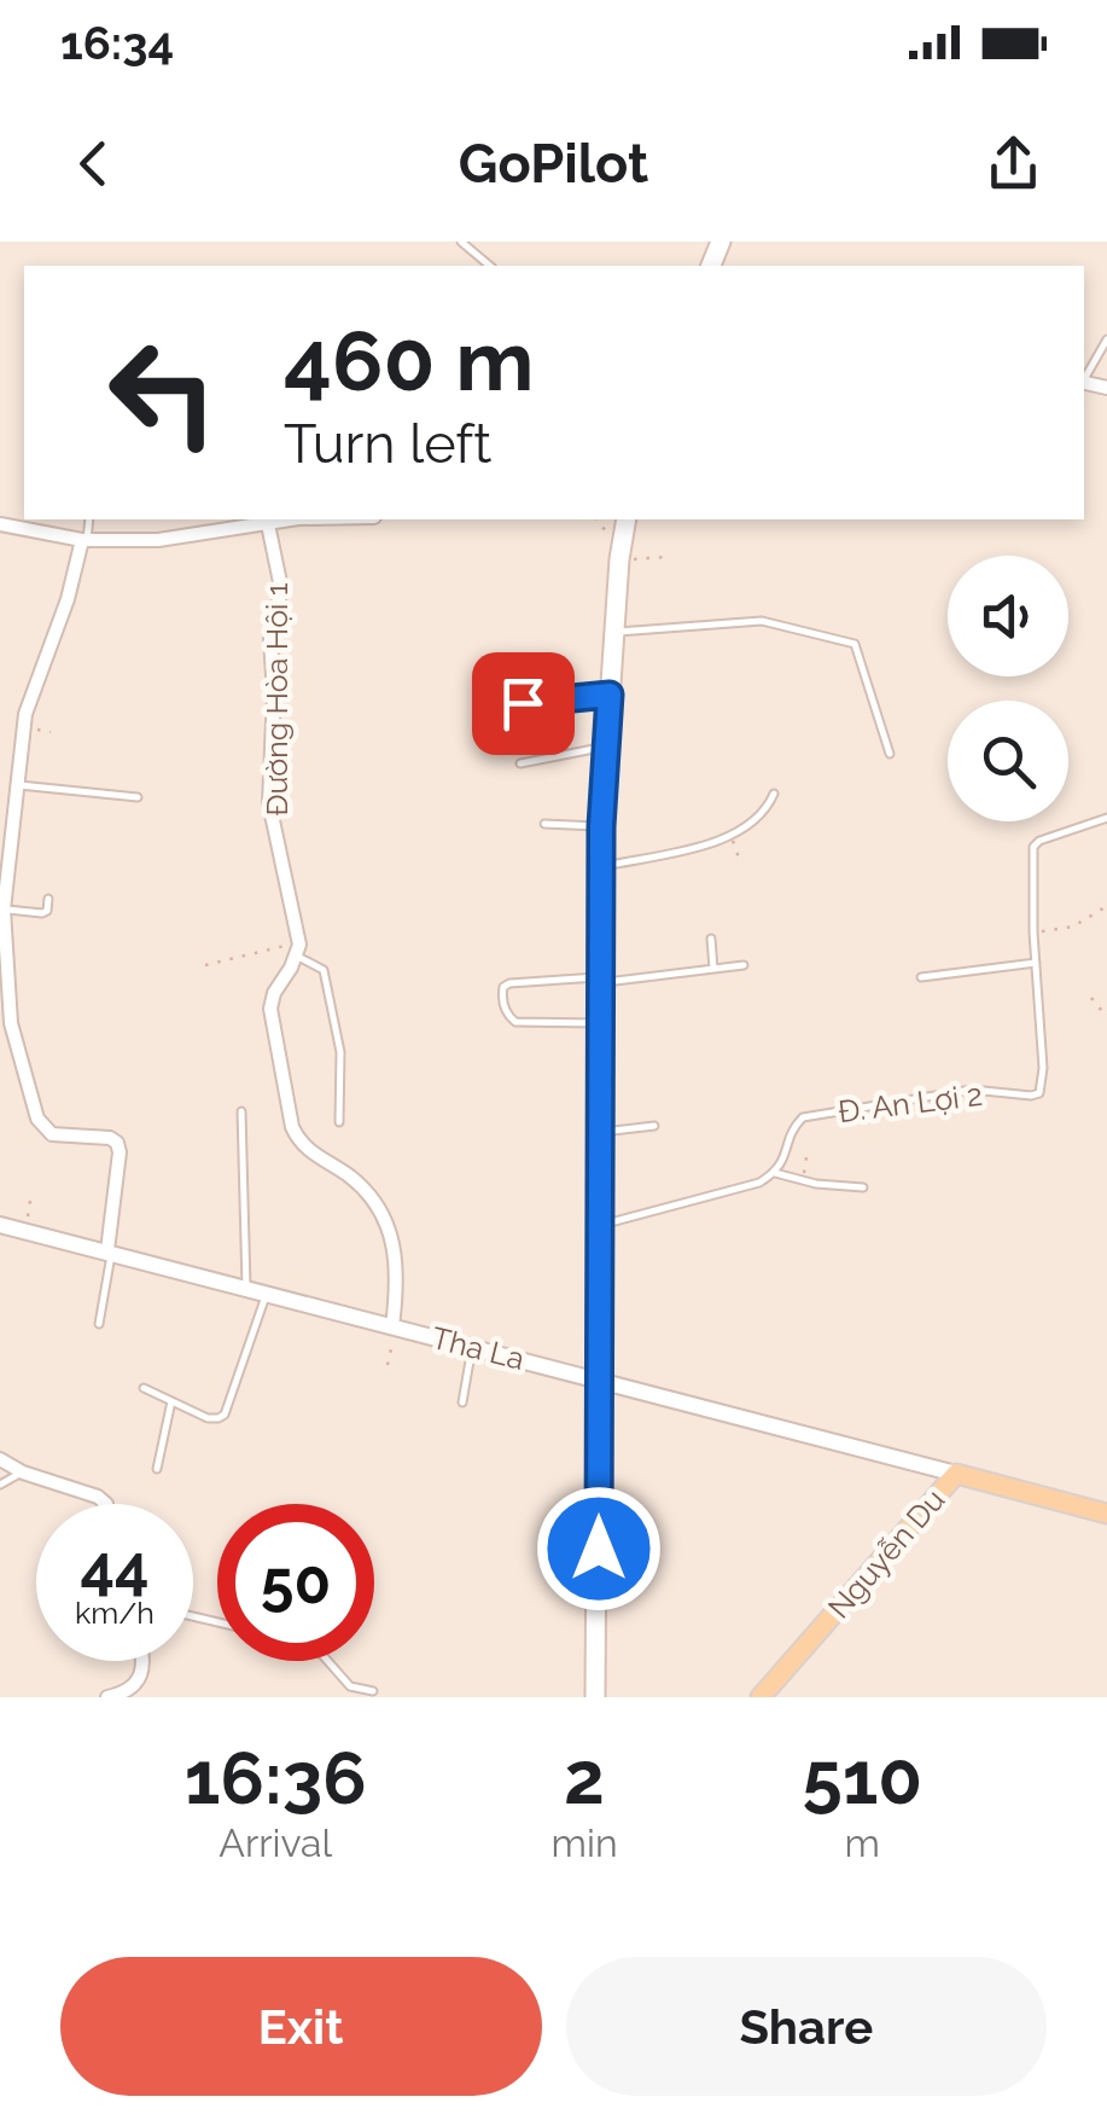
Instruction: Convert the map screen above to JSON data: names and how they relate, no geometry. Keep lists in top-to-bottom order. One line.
{"streets":{"main road":["Nguyễn Du"],"street":["Đường Hòa Hội 1","Tha La"],"lane":["Đ. An Lợi 2"]},"crossings":[["Tha La","Nguyễn Du"]],"page":{"status":"16:34","header":"GoPilot","turn":["460 m","Turn left"],"speed":"44 km/h","limit":"50","eta":["16:36","Arrival","2","min","510","m"],"buttons":["Exit","Share"]}}
